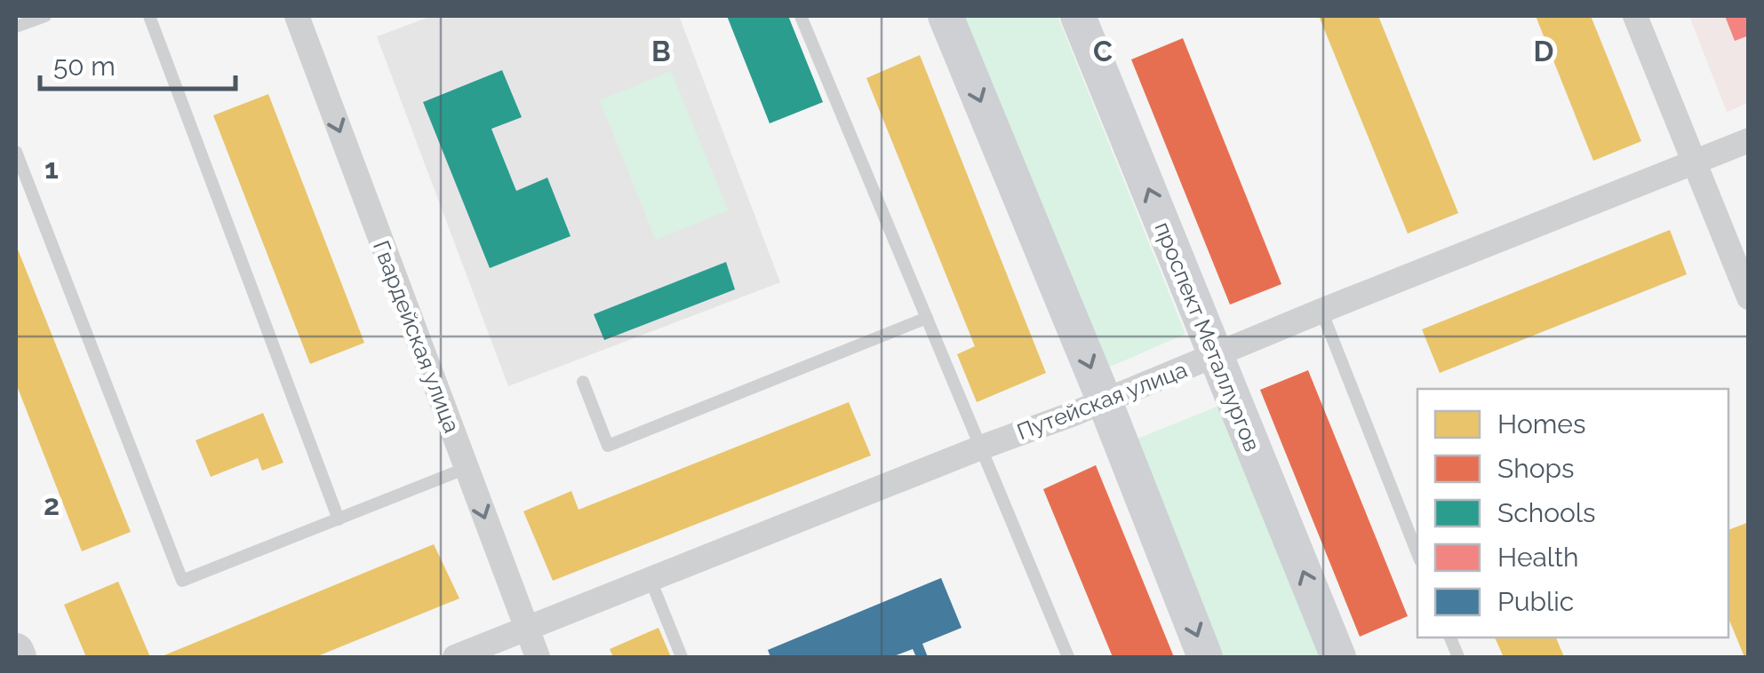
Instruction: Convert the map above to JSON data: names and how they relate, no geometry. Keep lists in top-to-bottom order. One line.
{"streets":{"street":["Гвардейская улица","проспект Металлургов","Путейская улица"]},"crossings":[["Гвардейская улица","Путейская улица"],["проспект Металлургов","Путейская улица"]],"one_way":["Гвардейская улица"],"legend":["Homes","Shops","Schools","Health","Public"],"scale_bar":"50 m","grid":{"columns":["B","C","D"],"rows":["1","2"]}}
